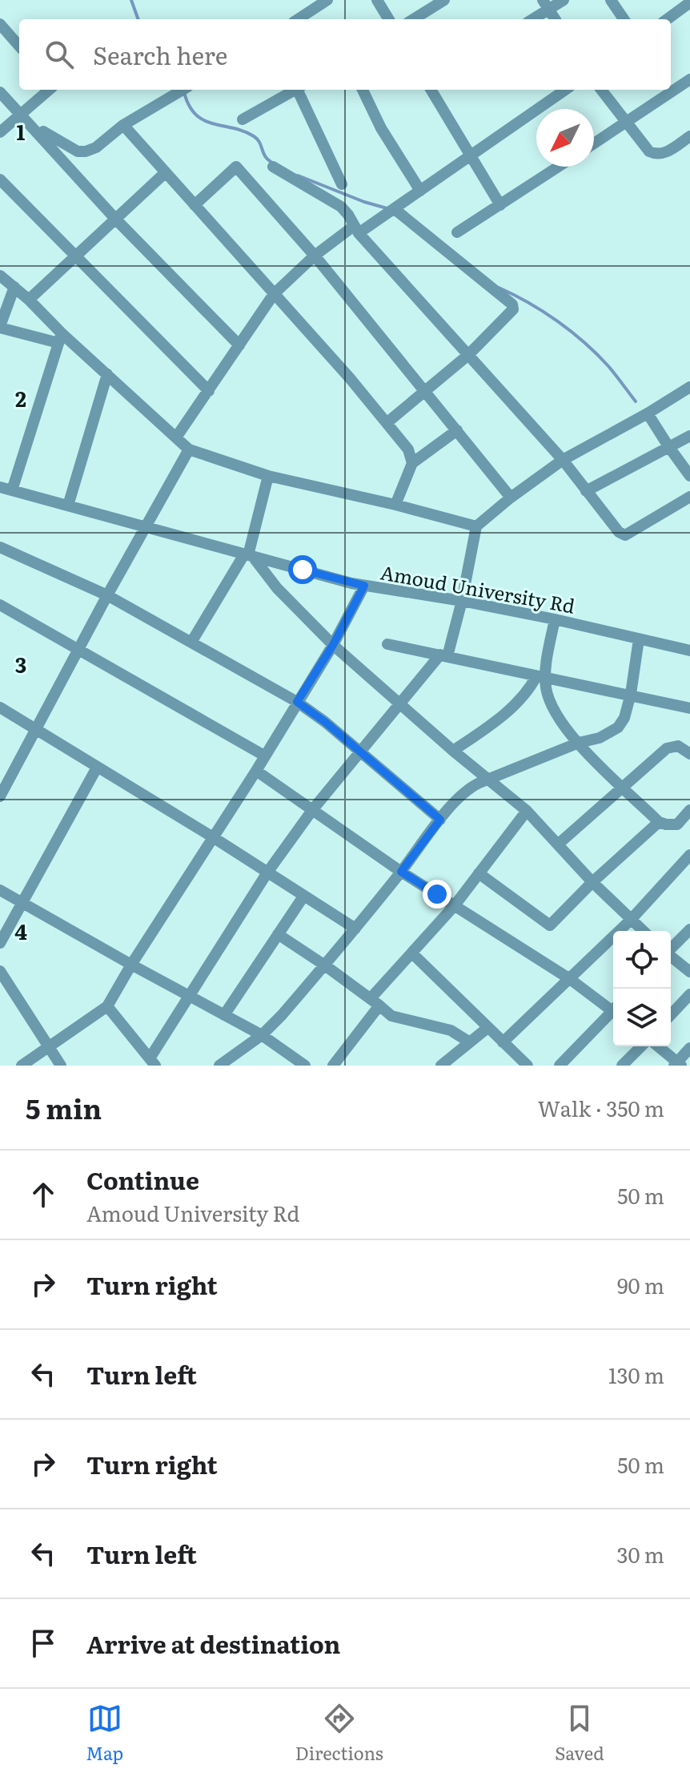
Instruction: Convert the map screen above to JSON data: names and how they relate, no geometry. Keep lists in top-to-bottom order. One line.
{"streets":{"street":["Amoud University Rd"]},"north":"bottom left","page":{"search":"Search here","heading":["5 min","Walk · 350 m"],"list":[["Continue","Amoud University Rd","50 m"],["Turn right","90 m"],["Turn left","130 m"],["Turn right","50 m"],["Turn left","30 m"],"Arrive at destination"],"nav":["Map","Directions","Saved"]},"grid":{"rows":["1","2","3","4"]}}
